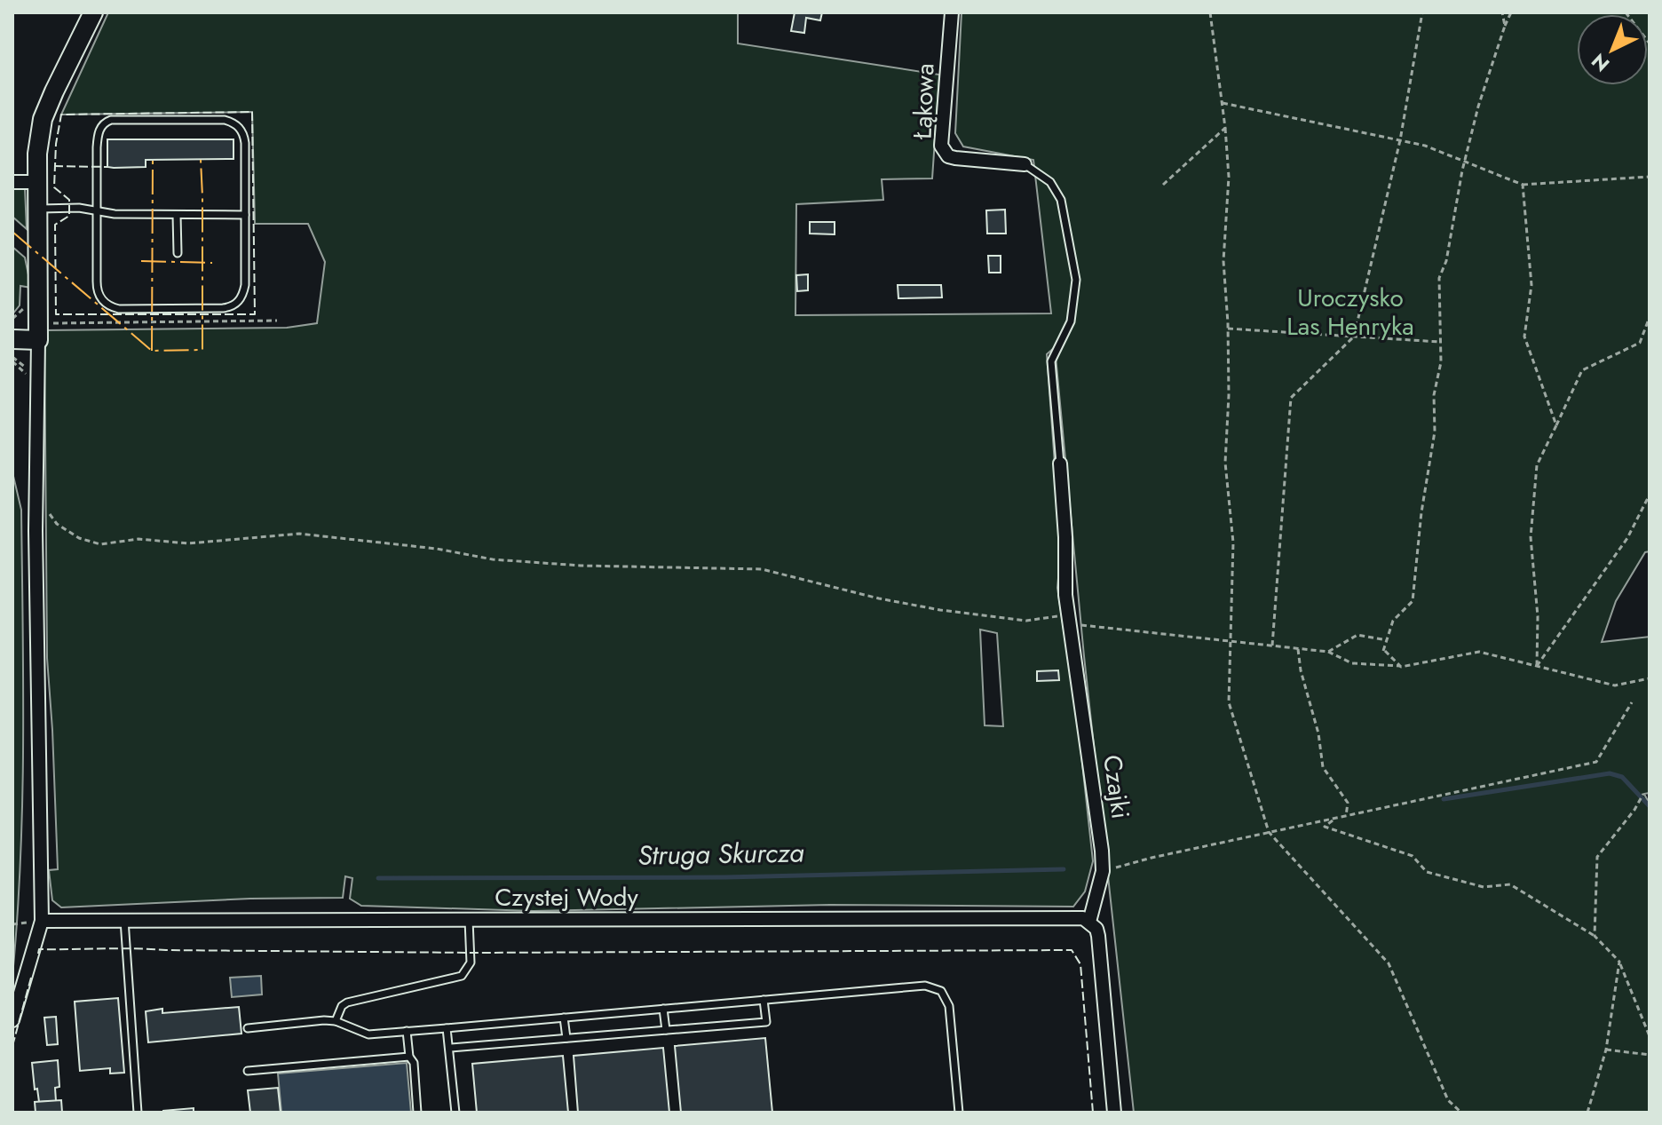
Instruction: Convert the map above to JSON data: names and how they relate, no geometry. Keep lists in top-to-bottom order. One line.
{"streets":{"street":["Łąkowa","Czajki","Czystej Wody"]},"crossings":[["Czajki","Czystej Wody"]],"water":["Struga Skurcza"],"parks":["Uroczysko Las Henryka"],"north":"bottom left"}
